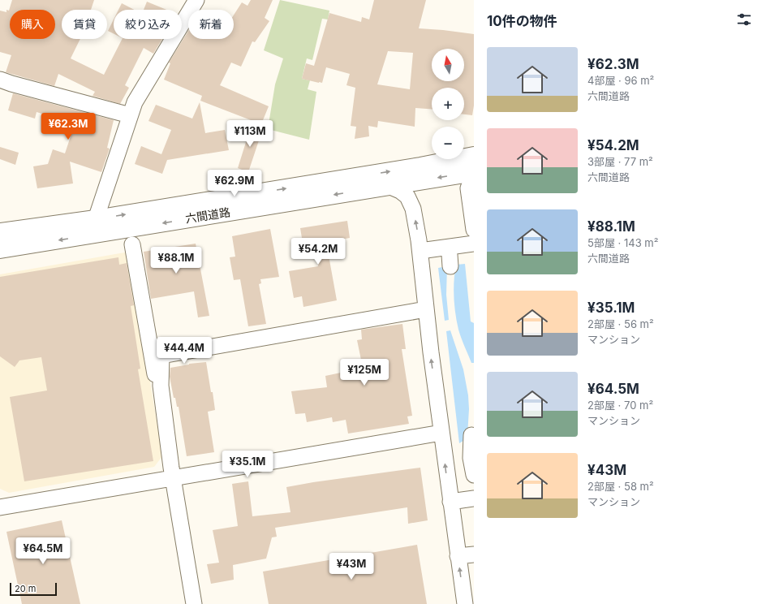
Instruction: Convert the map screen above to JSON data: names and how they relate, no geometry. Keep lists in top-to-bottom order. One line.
{"streets":{"street":["六間道路"]},"scale_bar":"20 m","north":"top","page":{"heading":"10件の物件","chip":["購入","賃貸","絞り込み","新着"],"list":[{"name":"¥62.3M","note":"4部屋 · 96 m² · 六間道路"},{"name":"¥54.2M","note":"3部屋 · 77 m² · 六間道路"},{"name":"¥88.1M","note":"5部屋 · 143 m² · 六間道路"},{"name":"¥35.1M","note":"2部屋 · 56 m² · マンション"},{"name":"¥64.5M","note":"2部屋 · 70 m² · マンション"},{"name":"¥43M","note":"2部屋 · 58 m² · マンション"}],"map_buttons":["+","−"],"price":["¥62.3M","¥113M","¥62.9M","¥54.2M","¥88.1M","¥44.4M","¥125M","¥35.1M","¥64.5M","¥43M"],"scale":"20 m"}}
